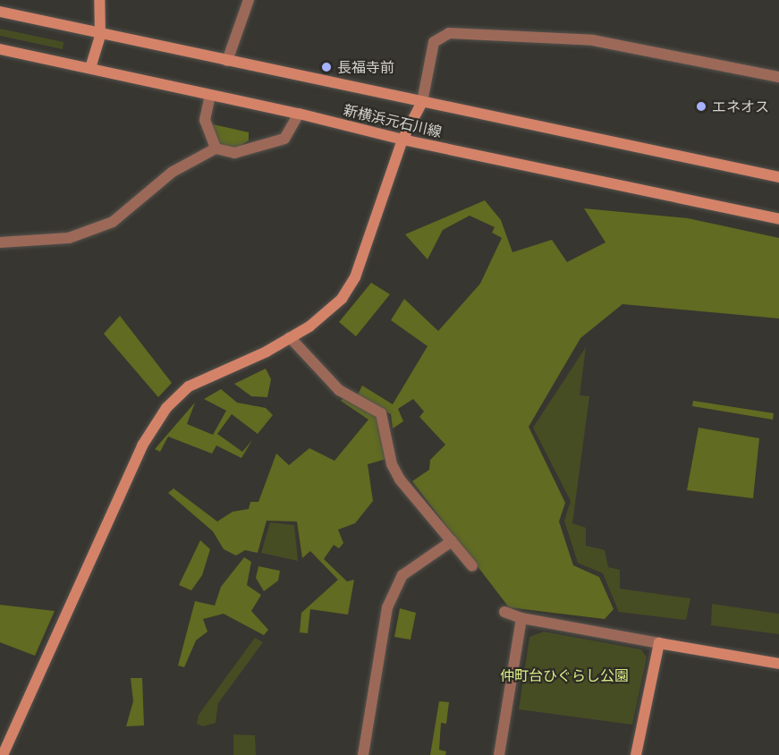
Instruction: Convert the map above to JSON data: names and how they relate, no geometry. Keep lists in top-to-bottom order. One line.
{"streets":{"street":["新横浜元石川線"]},"parks":["仲町台ひぐらし公園"],"places":["長福寺前","エネオス"]}
